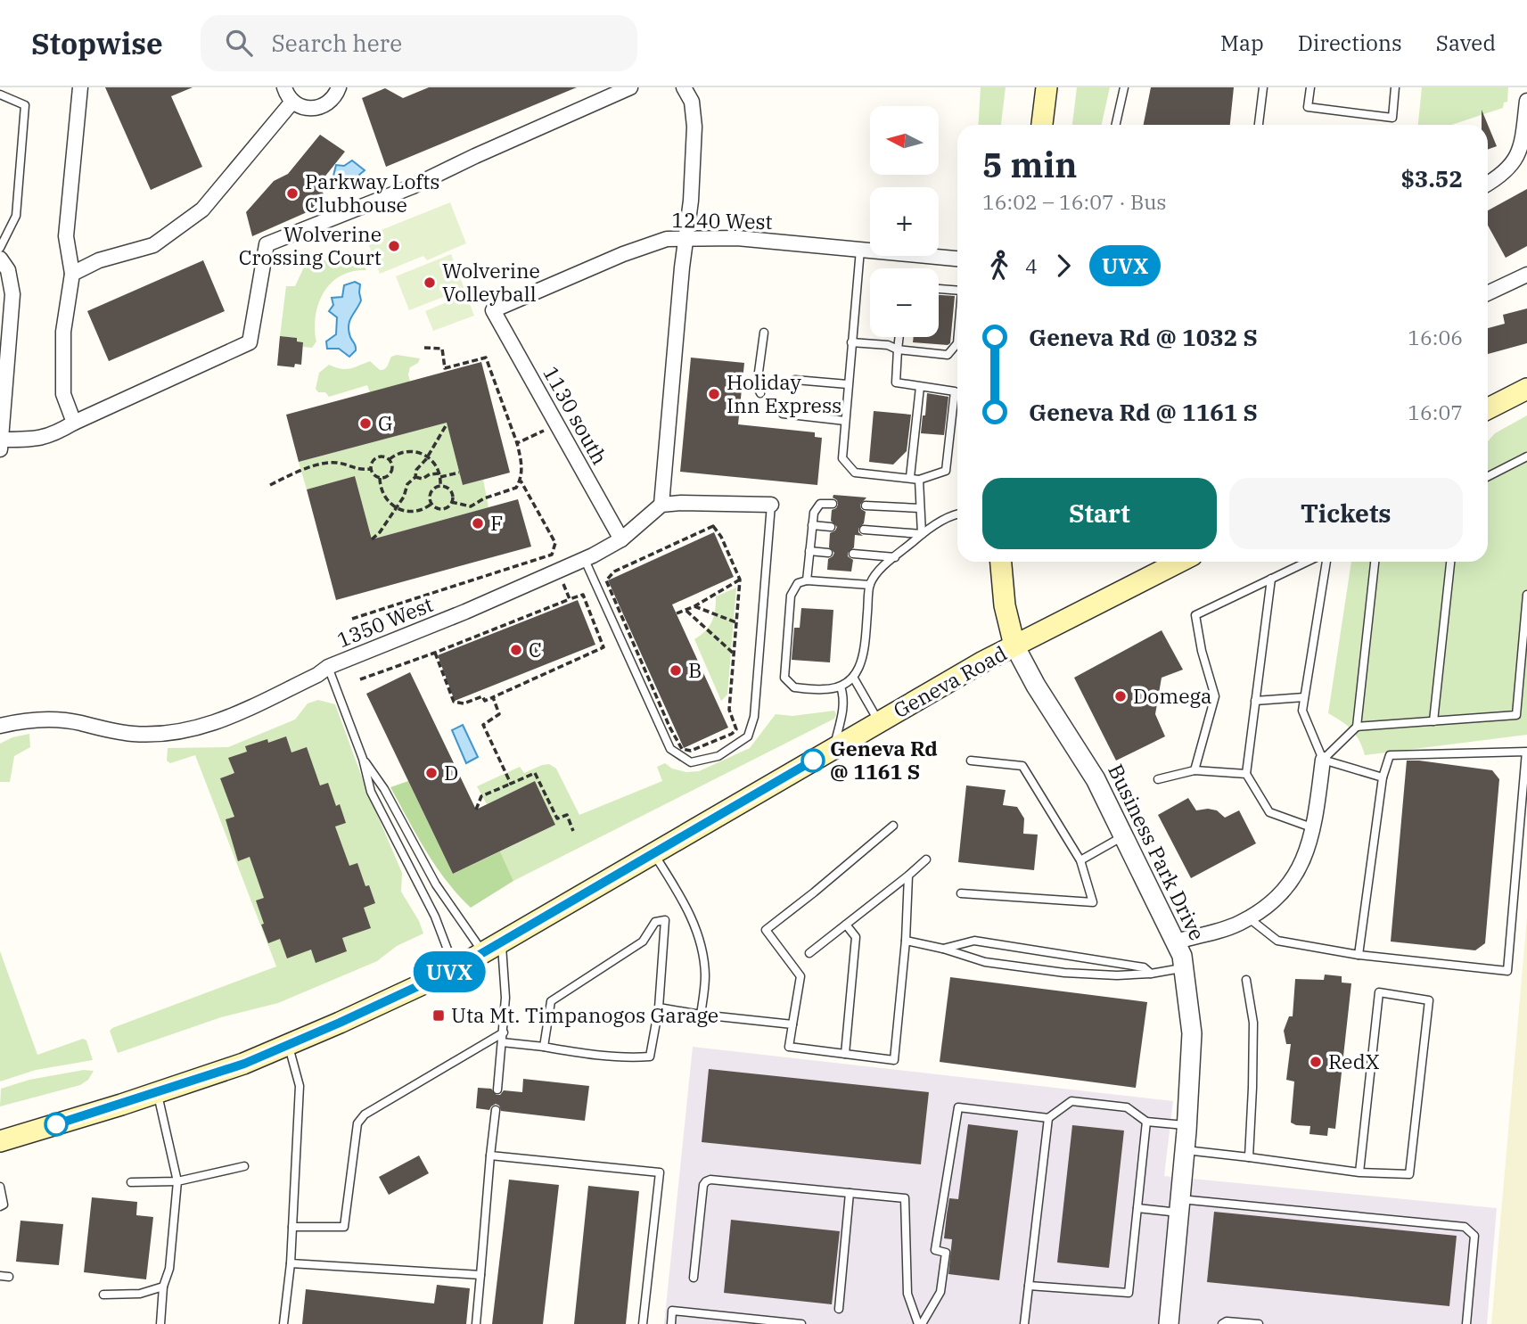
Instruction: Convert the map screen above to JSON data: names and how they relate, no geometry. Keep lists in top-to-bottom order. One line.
{"streets":{"main road":["Geneva Road"],"street":["1240 West","1130 south","1350 West","Business Park Drive"]},"crossings":[["1240 West","1130 south"],["1130 south","1350 West"],["Geneva Road","Business Park Drive"]],"places":{"other":["Parkway Lofts Clubhouse","Wolverine Crossing Court","Wolverine Volleyball","Holiday Inn Express","G","F","C","B","Domega","Geneva Rd @ 1161 S","D","RedX"],"transit":["Uta Mt. Timpanogos Garage"]},"lines":["bus line UVX"],"north":"left","page":{"header":"Stopwise","search":"Search here","nav":["Map","Directions","Saved"],"on_map":"UVX","map_buttons":["+","−"],"heading":["5 min","16:02 – 16:07 · Bus","$3.52"],"legs":["4","UVX"],"list":[{"name":"Geneva Rd @ 1032 S","value":"16:06"},{"name":"Geneva Rd @ 1161 S","value":"16:07"}],"buttons":["Start","Tickets"]}}
